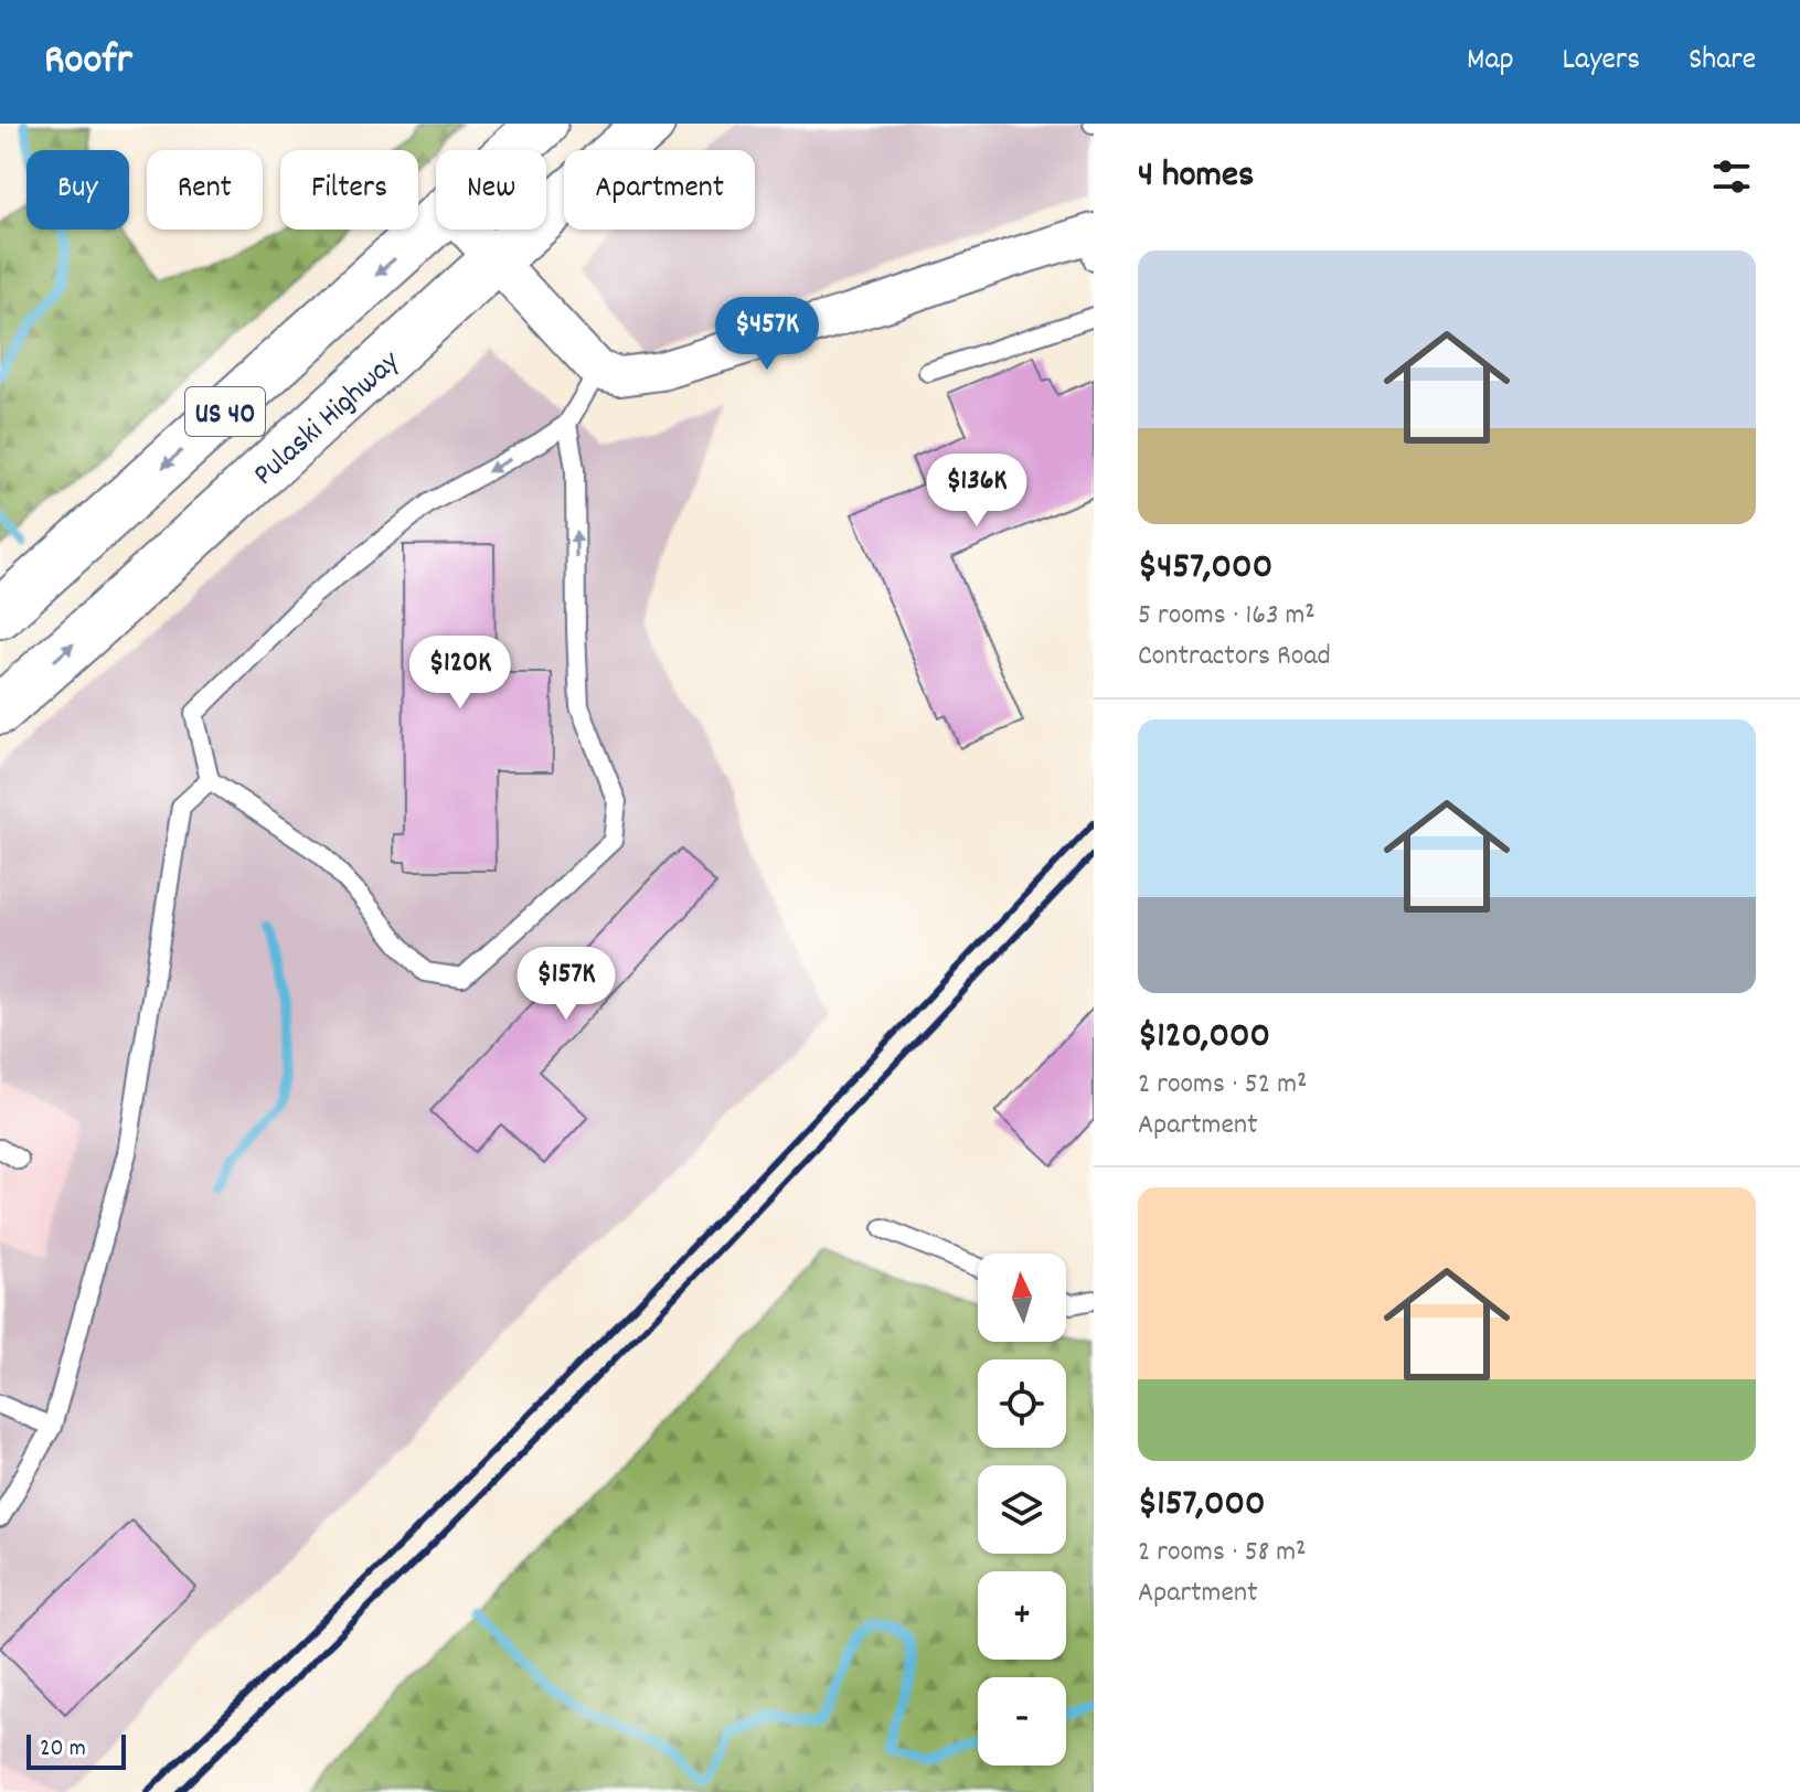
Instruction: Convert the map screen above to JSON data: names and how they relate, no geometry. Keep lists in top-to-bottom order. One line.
{"streets":{"highway":["US 40","Pulaski Highway"]},"scale_bar":"20 m","north":"top","page":{"header":"Roofr","nav":["Map","Layers","Share"],"heading":"4 homes","chip":["Buy","Rent","Filters","New","Apartment"],"list":[{"name":"$457,000","note":"5 rooms · 163 m² · Contractors Road"},{"name":"$120,000","note":"2 rooms · 52 m² · Apartment"},{"name":"$157,000","note":"2 rooms · 58 m² · Apartment"}],"price":["$457K","$136K","$120K","$157K"],"map_buttons":["+","−"],"scale":"20 m"}}
